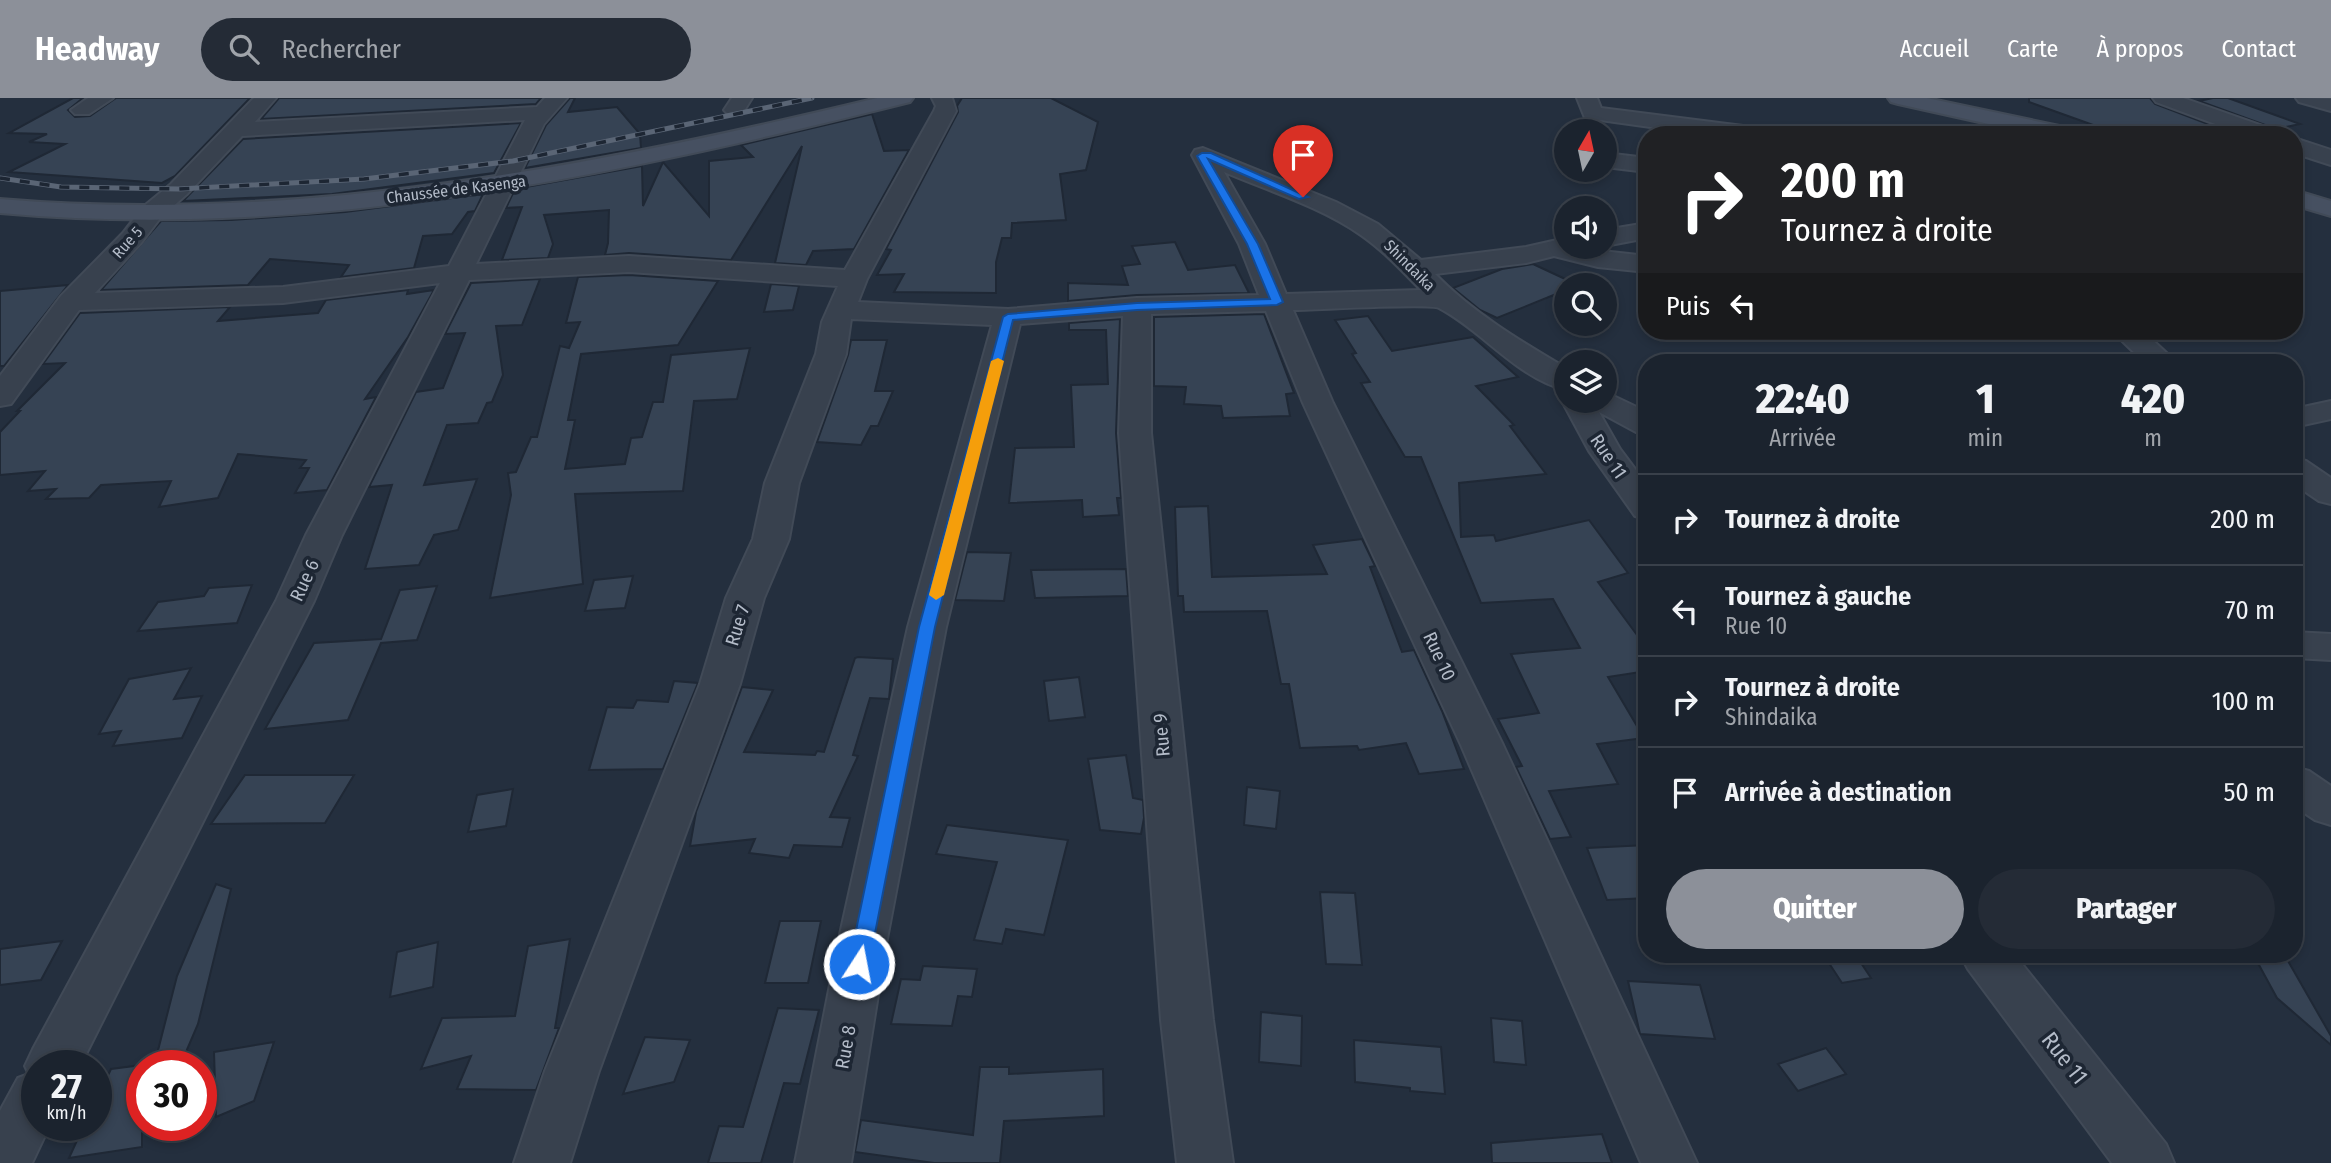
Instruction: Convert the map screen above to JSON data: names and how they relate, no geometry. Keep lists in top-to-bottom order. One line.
{"streets":{"main road":["Chaussée de Kasenga"],"street":["Rue 5","Shindaika","Rue 11","Rue 6","Rue 7","Rue 10","Rue 9","Rue 8"]},"crossings":[["Chaussée de Kasenga","Rue 5"],["Chaussée de Kasenga","Rue 6"],["Shindaika","Rue 10"]],"north":"top","page":{"header":"Headway","search":"Rechercher","nav":["Accueil","Carte","À propos","Contact"],"turn":["200 m","Tournez à droite"],"then":"Puis","eta":["22:40","Arrivée","1","min","420","m"],"list":[{"name":"Tournez à droite","value":"200 m"},{"name":"Tournez à gauche","note":"Rue 10","value":"70 m"},{"name":"Tournez à droite","note":"Shindaika","value":"100 m"},{"name":"Arrivée à destination","value":"50 m"}],"buttons":["Quitter","Partager"],"speed":"27 km/h","limit":"30"}}
